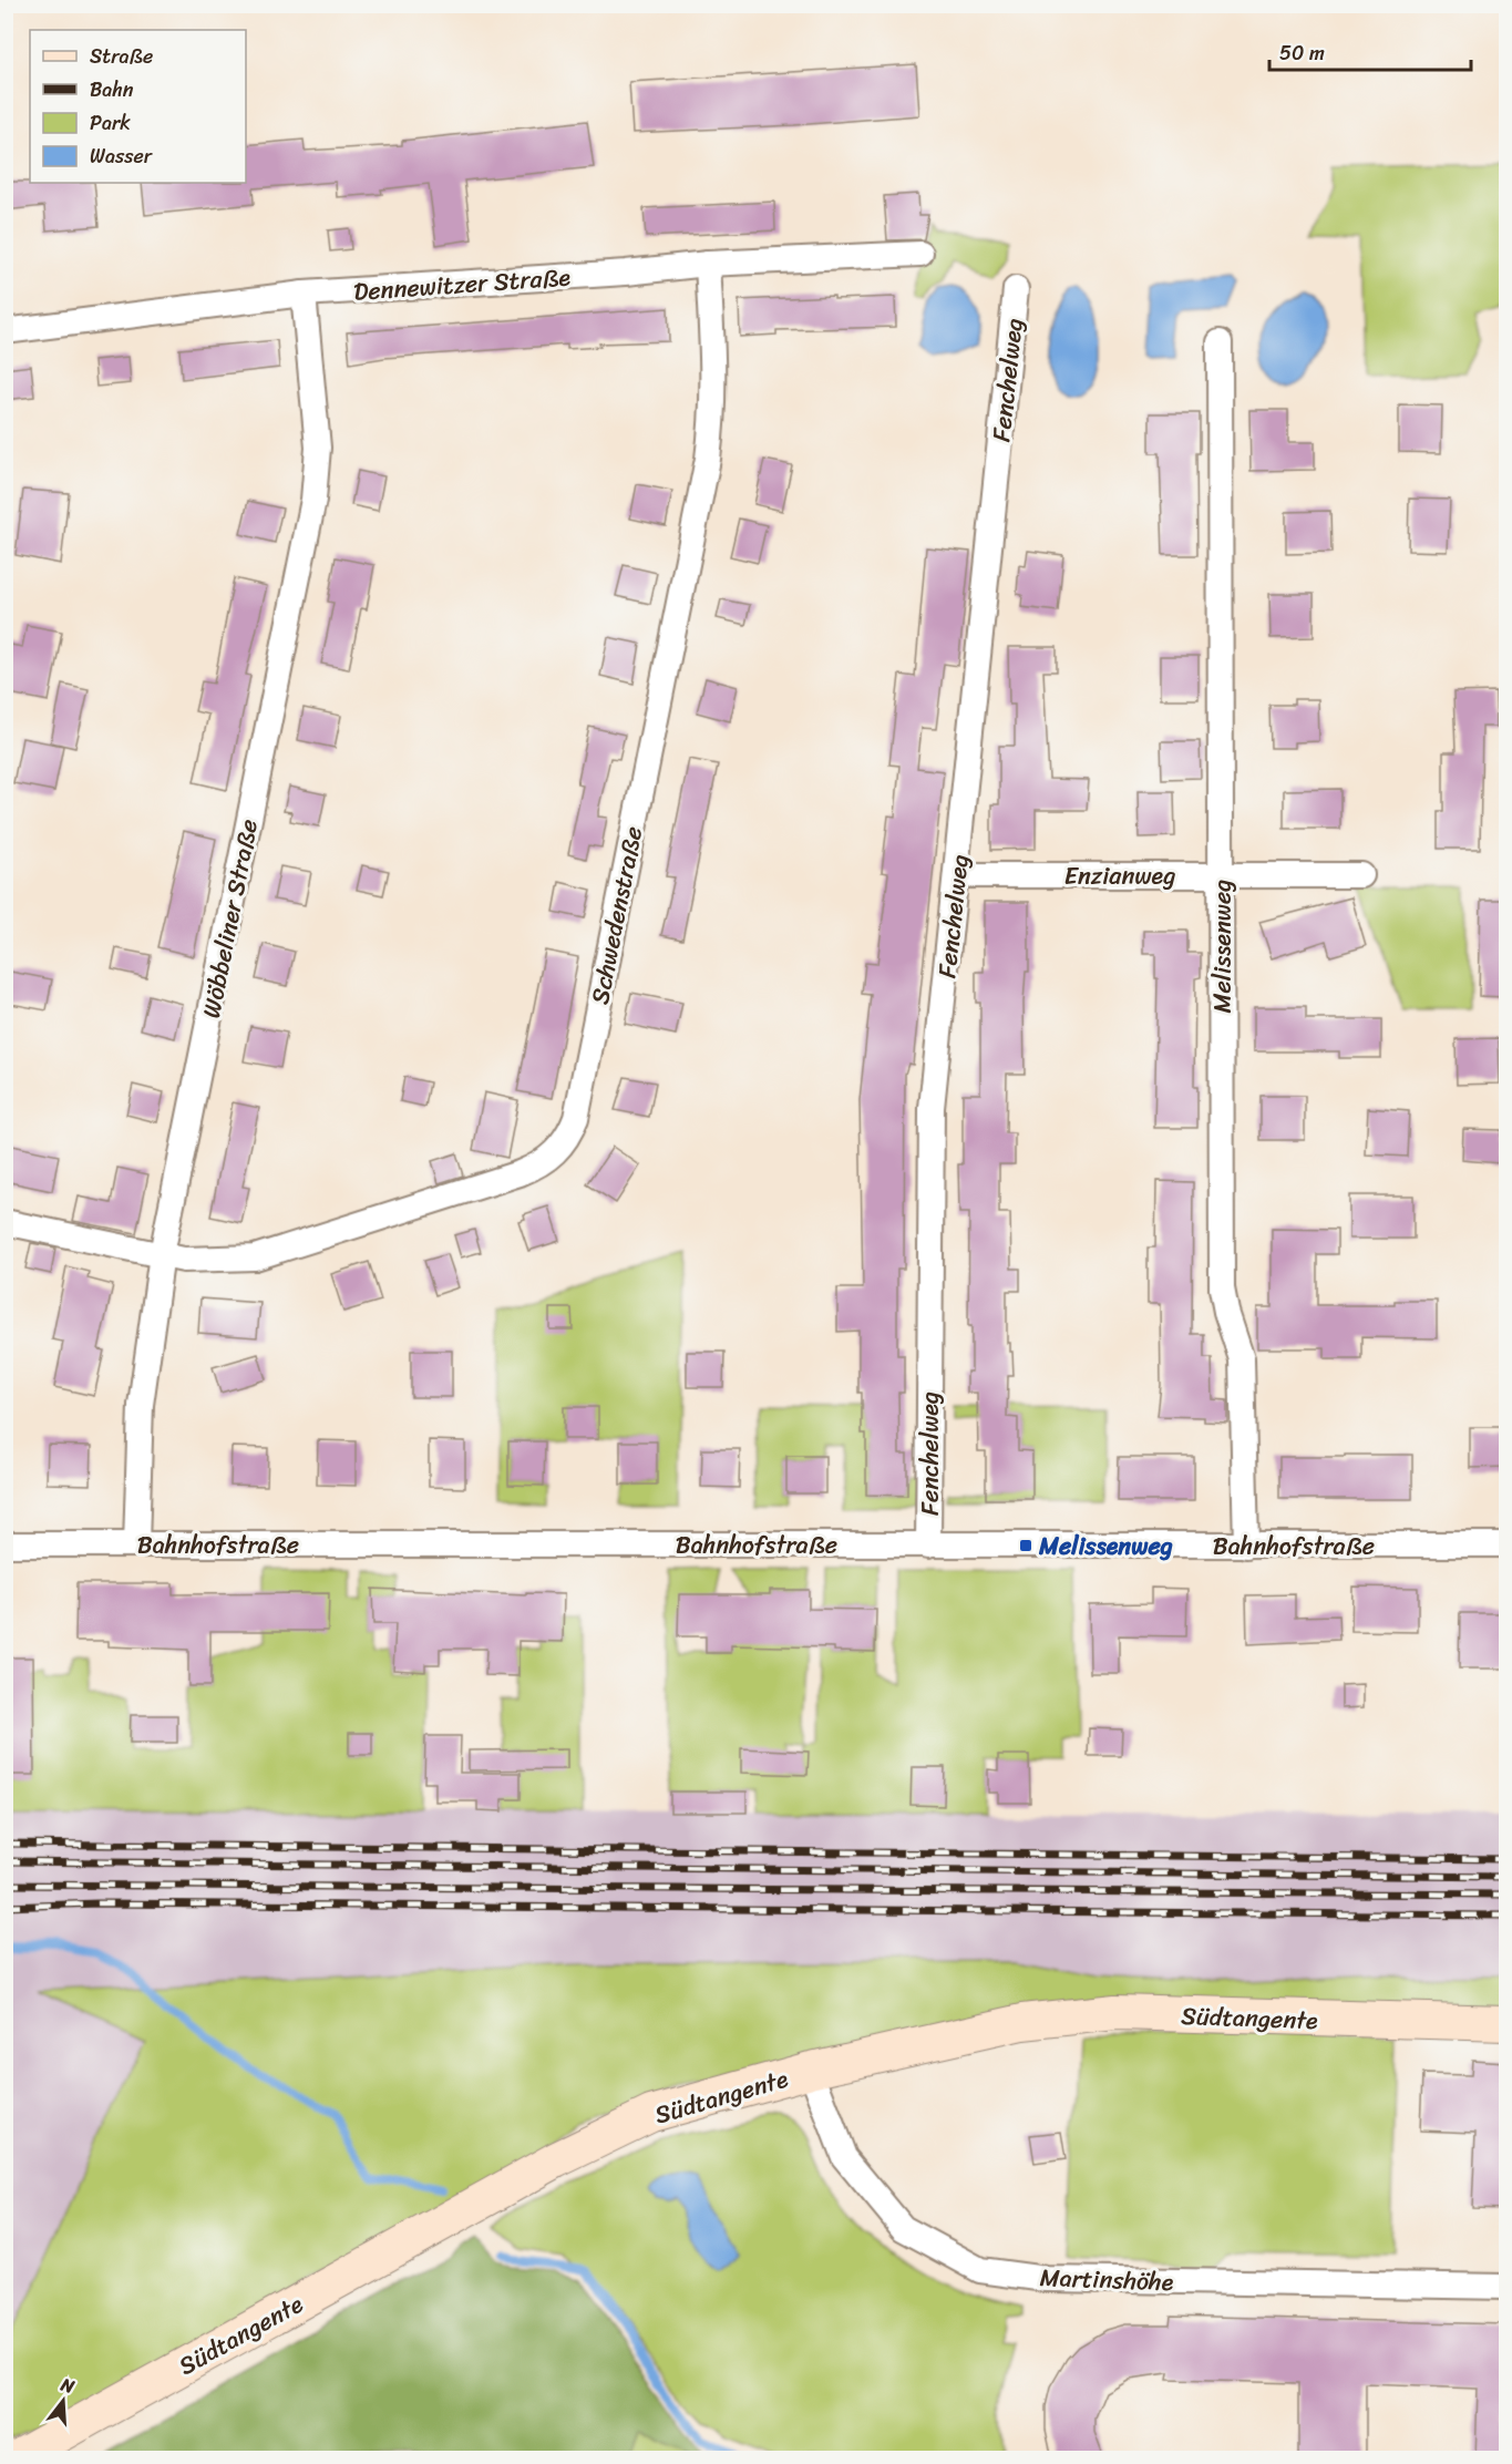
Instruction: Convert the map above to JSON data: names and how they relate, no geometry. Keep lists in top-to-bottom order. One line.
{"streets":{"street":["Dennewitzer Straße","Fenchelweg","Enzianweg","Schwedenstraße","Wöbbeliner Straße","Melissenweg","Bahnhofstraße","Südtangente","Martinshöhe"]},"crossings":[["Dennewitzer Straße","Schwedenstraße"],["Dennewitzer Straße","Wöbbeliner Straße"],["Fenchelweg","Enzianweg"],["Fenchelweg","Bahnhofstraße"],["Enzianweg","Melissenweg"],["Schwedenstraße","Wöbbeliner Straße"],["Wöbbeliner Straße","Bahnhofstraße"],["Melissenweg","Bahnhofstraße"],["Südtangente","Martinshöhe"]],"places":{"transit":["Melissenweg"]},"legend":["Straße","Bahn","Park","Wasser"],"scale_bar":"50 m","north":"top"}
